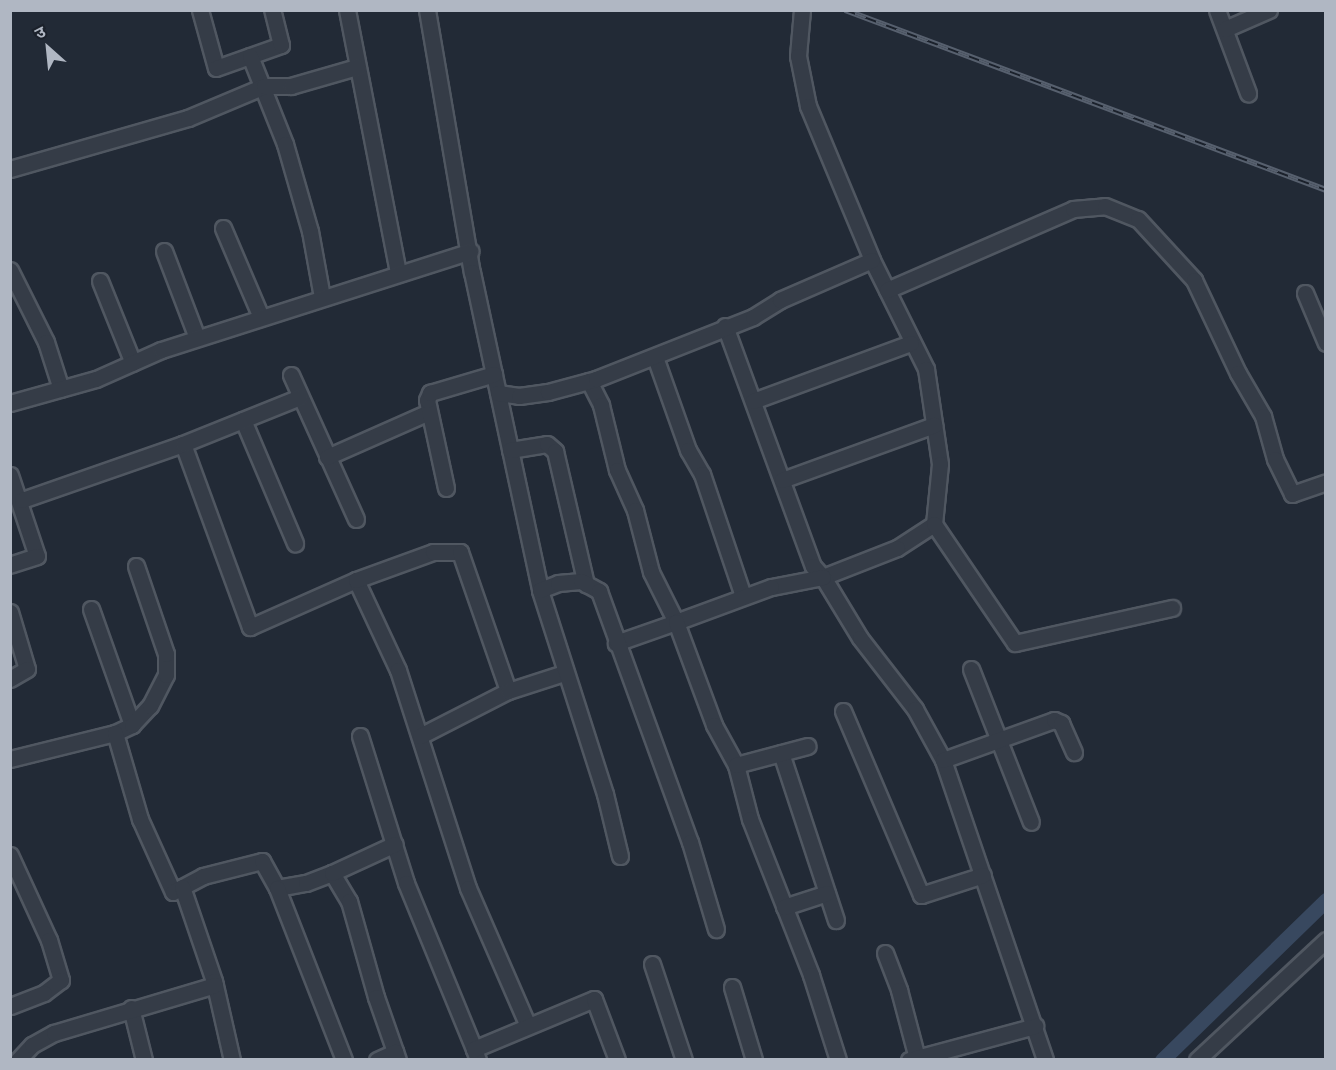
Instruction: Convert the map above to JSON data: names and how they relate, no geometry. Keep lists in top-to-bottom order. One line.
{"north":"top left"}
